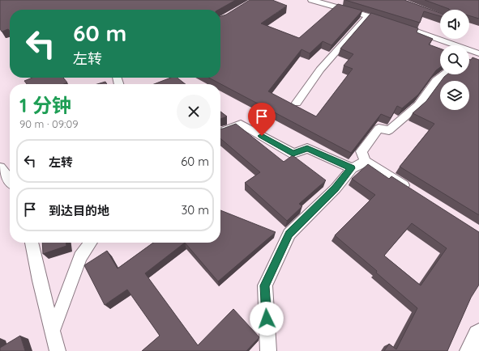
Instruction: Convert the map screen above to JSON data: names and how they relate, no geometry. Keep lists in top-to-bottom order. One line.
{"page":{"turn":["60 m","左转"],"heading":["1 分钟","90 m · 09:09"],"list":[{"name":"左转","value":"60 m"},{"name":"到达目的地","value":"30 m"}]}}
